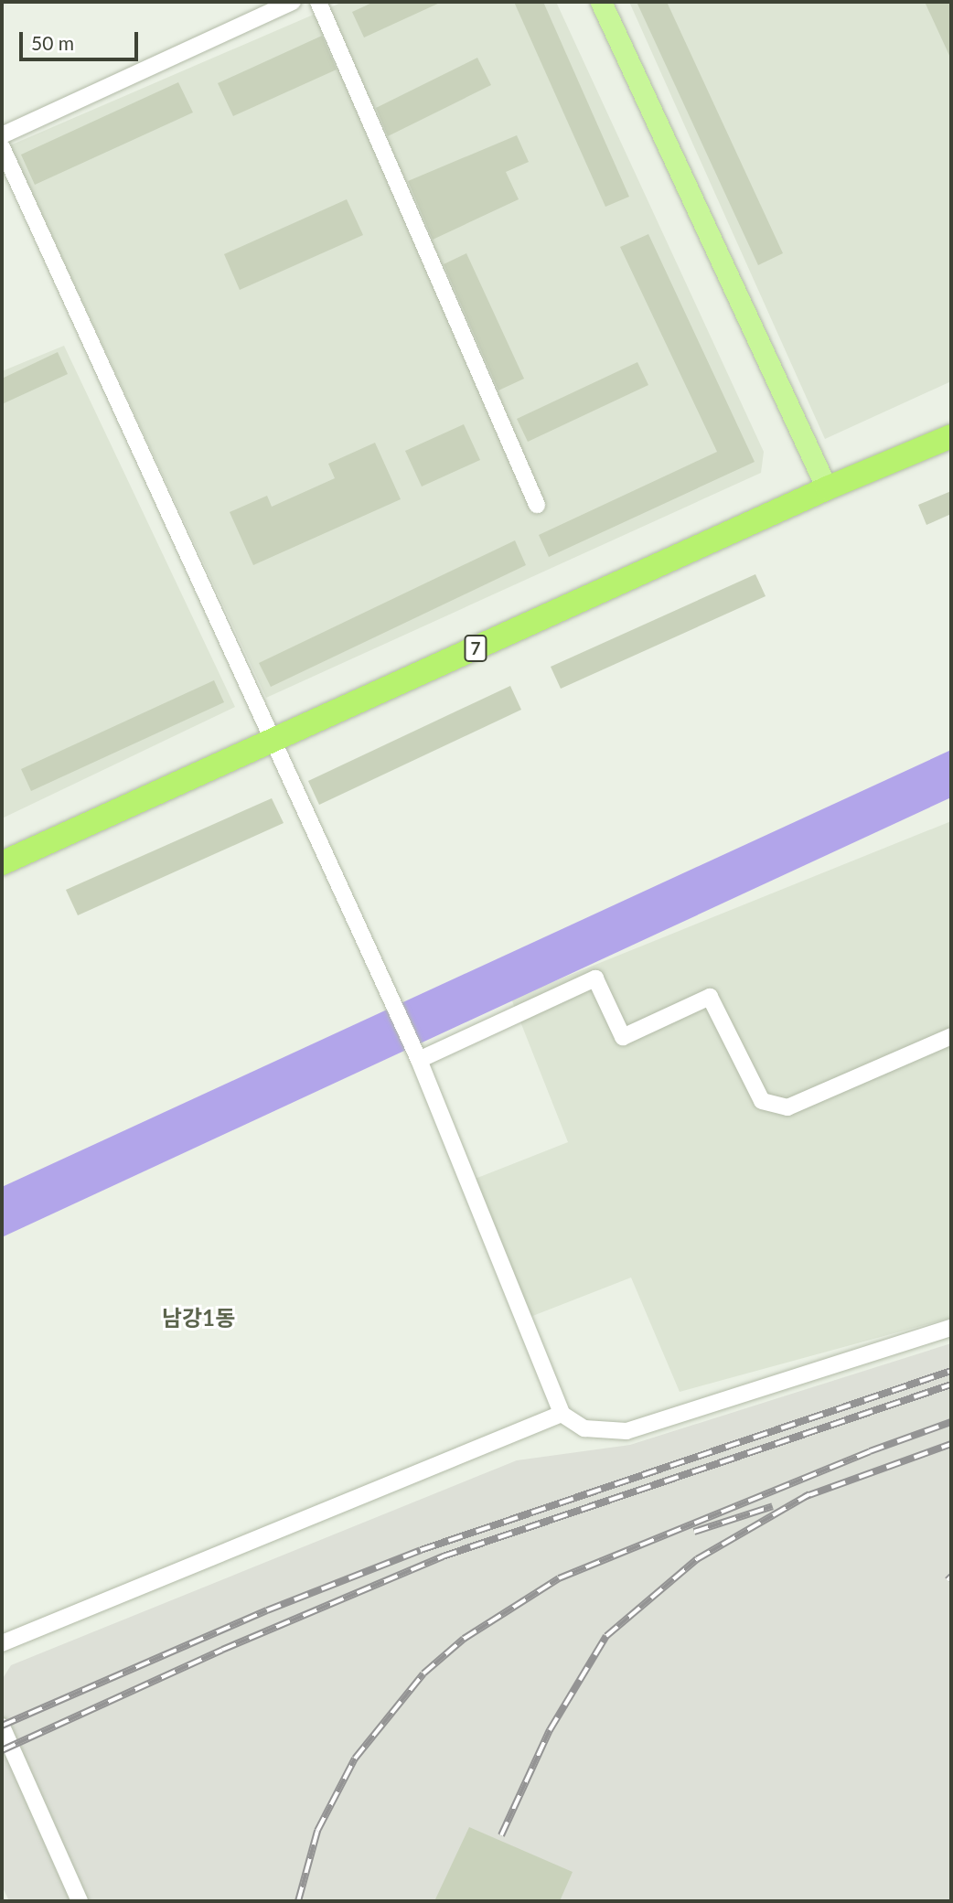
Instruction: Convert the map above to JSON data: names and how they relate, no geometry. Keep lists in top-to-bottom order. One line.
{"streets":{"highway":["7"]},"districts":["남강1동"],"scale_bar":"50 m"}
